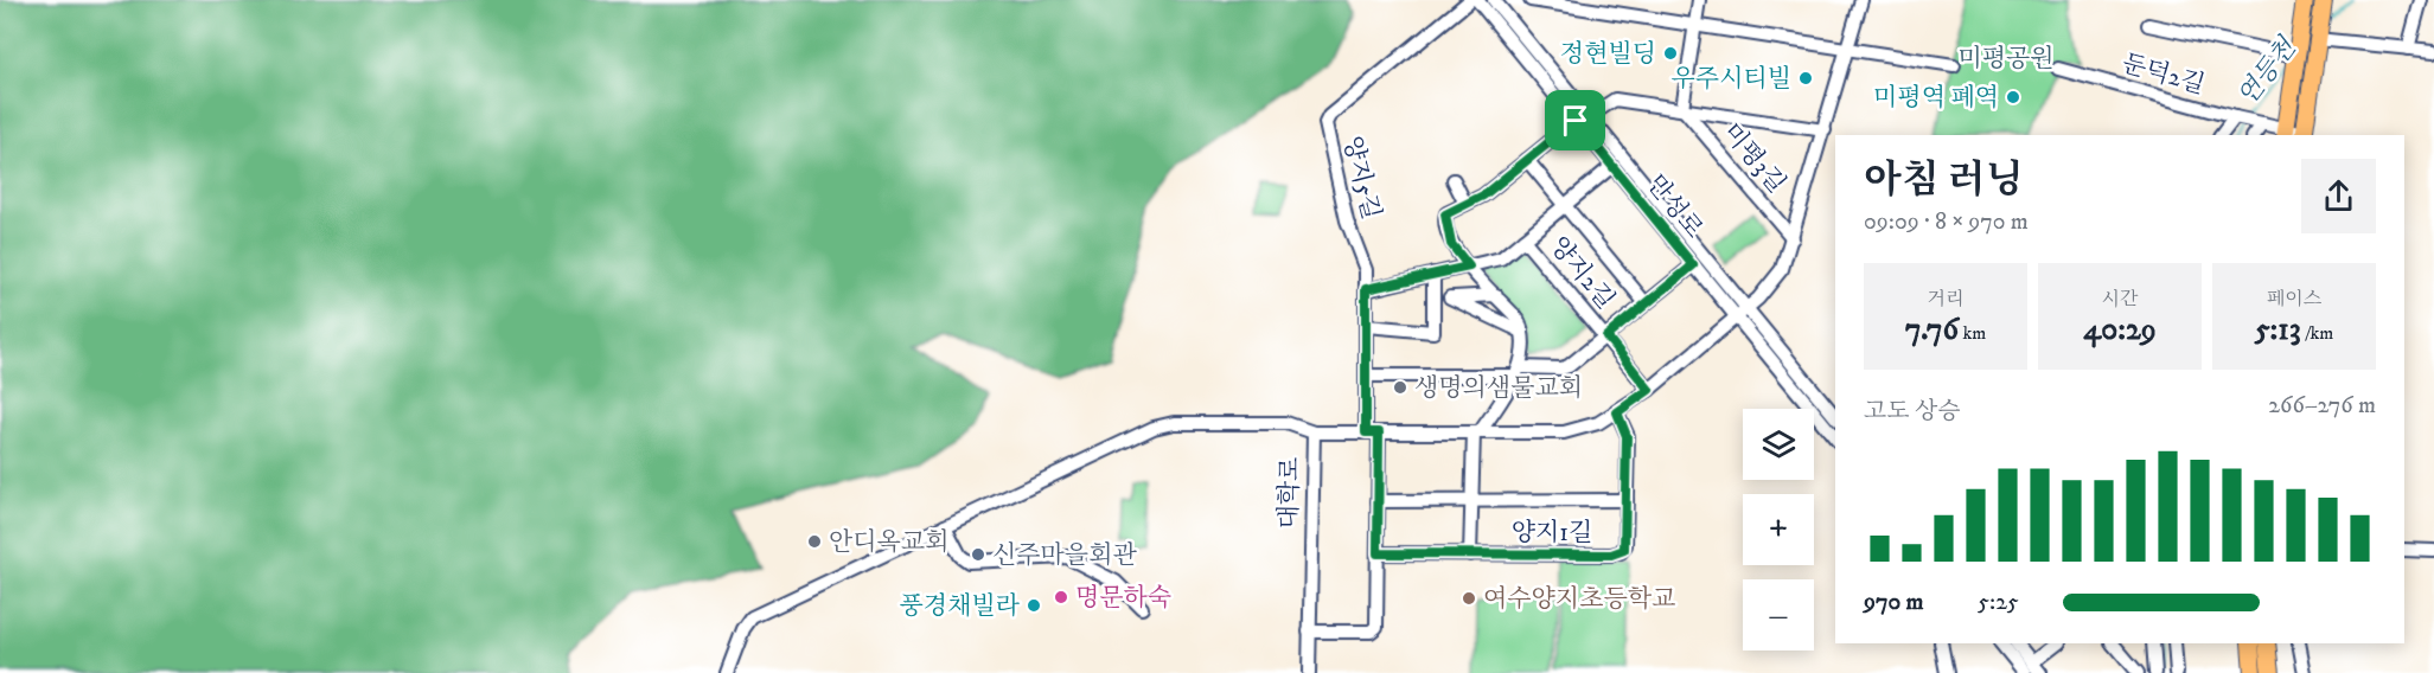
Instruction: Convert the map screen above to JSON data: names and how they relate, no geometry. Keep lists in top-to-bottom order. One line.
{"streets":{"street":["둔덕2길","미평3길","양지5길","만성로","양지2길","대학로","양지1길"]},"crossings":[["미평3길","만성로"],["미평3길","양지2길"],["미평3길","대학로"],["양지5길","양지2길"],["양지5길","대학로"],["만성로","양지2길"],["만성로","대학로"],["양지2길","대학로"],["대학로","양지1길"]],"water":["연등천"],"parks":["미평공원"],"places":["정현빌딩","우주시티빌","미평역 폐역","생명의샘물교회","안디옥교회","신주마을회관","명문하숙","여수양지초등학교","풍경채빌라"],"page":{"heading":["아침 러닝","09:09 · 8 × 970 m"],"stats":[["거리","7.76 km"],["시간","40:29"],["페이스","5:13 /km"]],"chart":["고도 상승","266–276 m"],"map_buttons":["+","−"],"list":[{"name":"970 m","note":"5:25"}]}}
